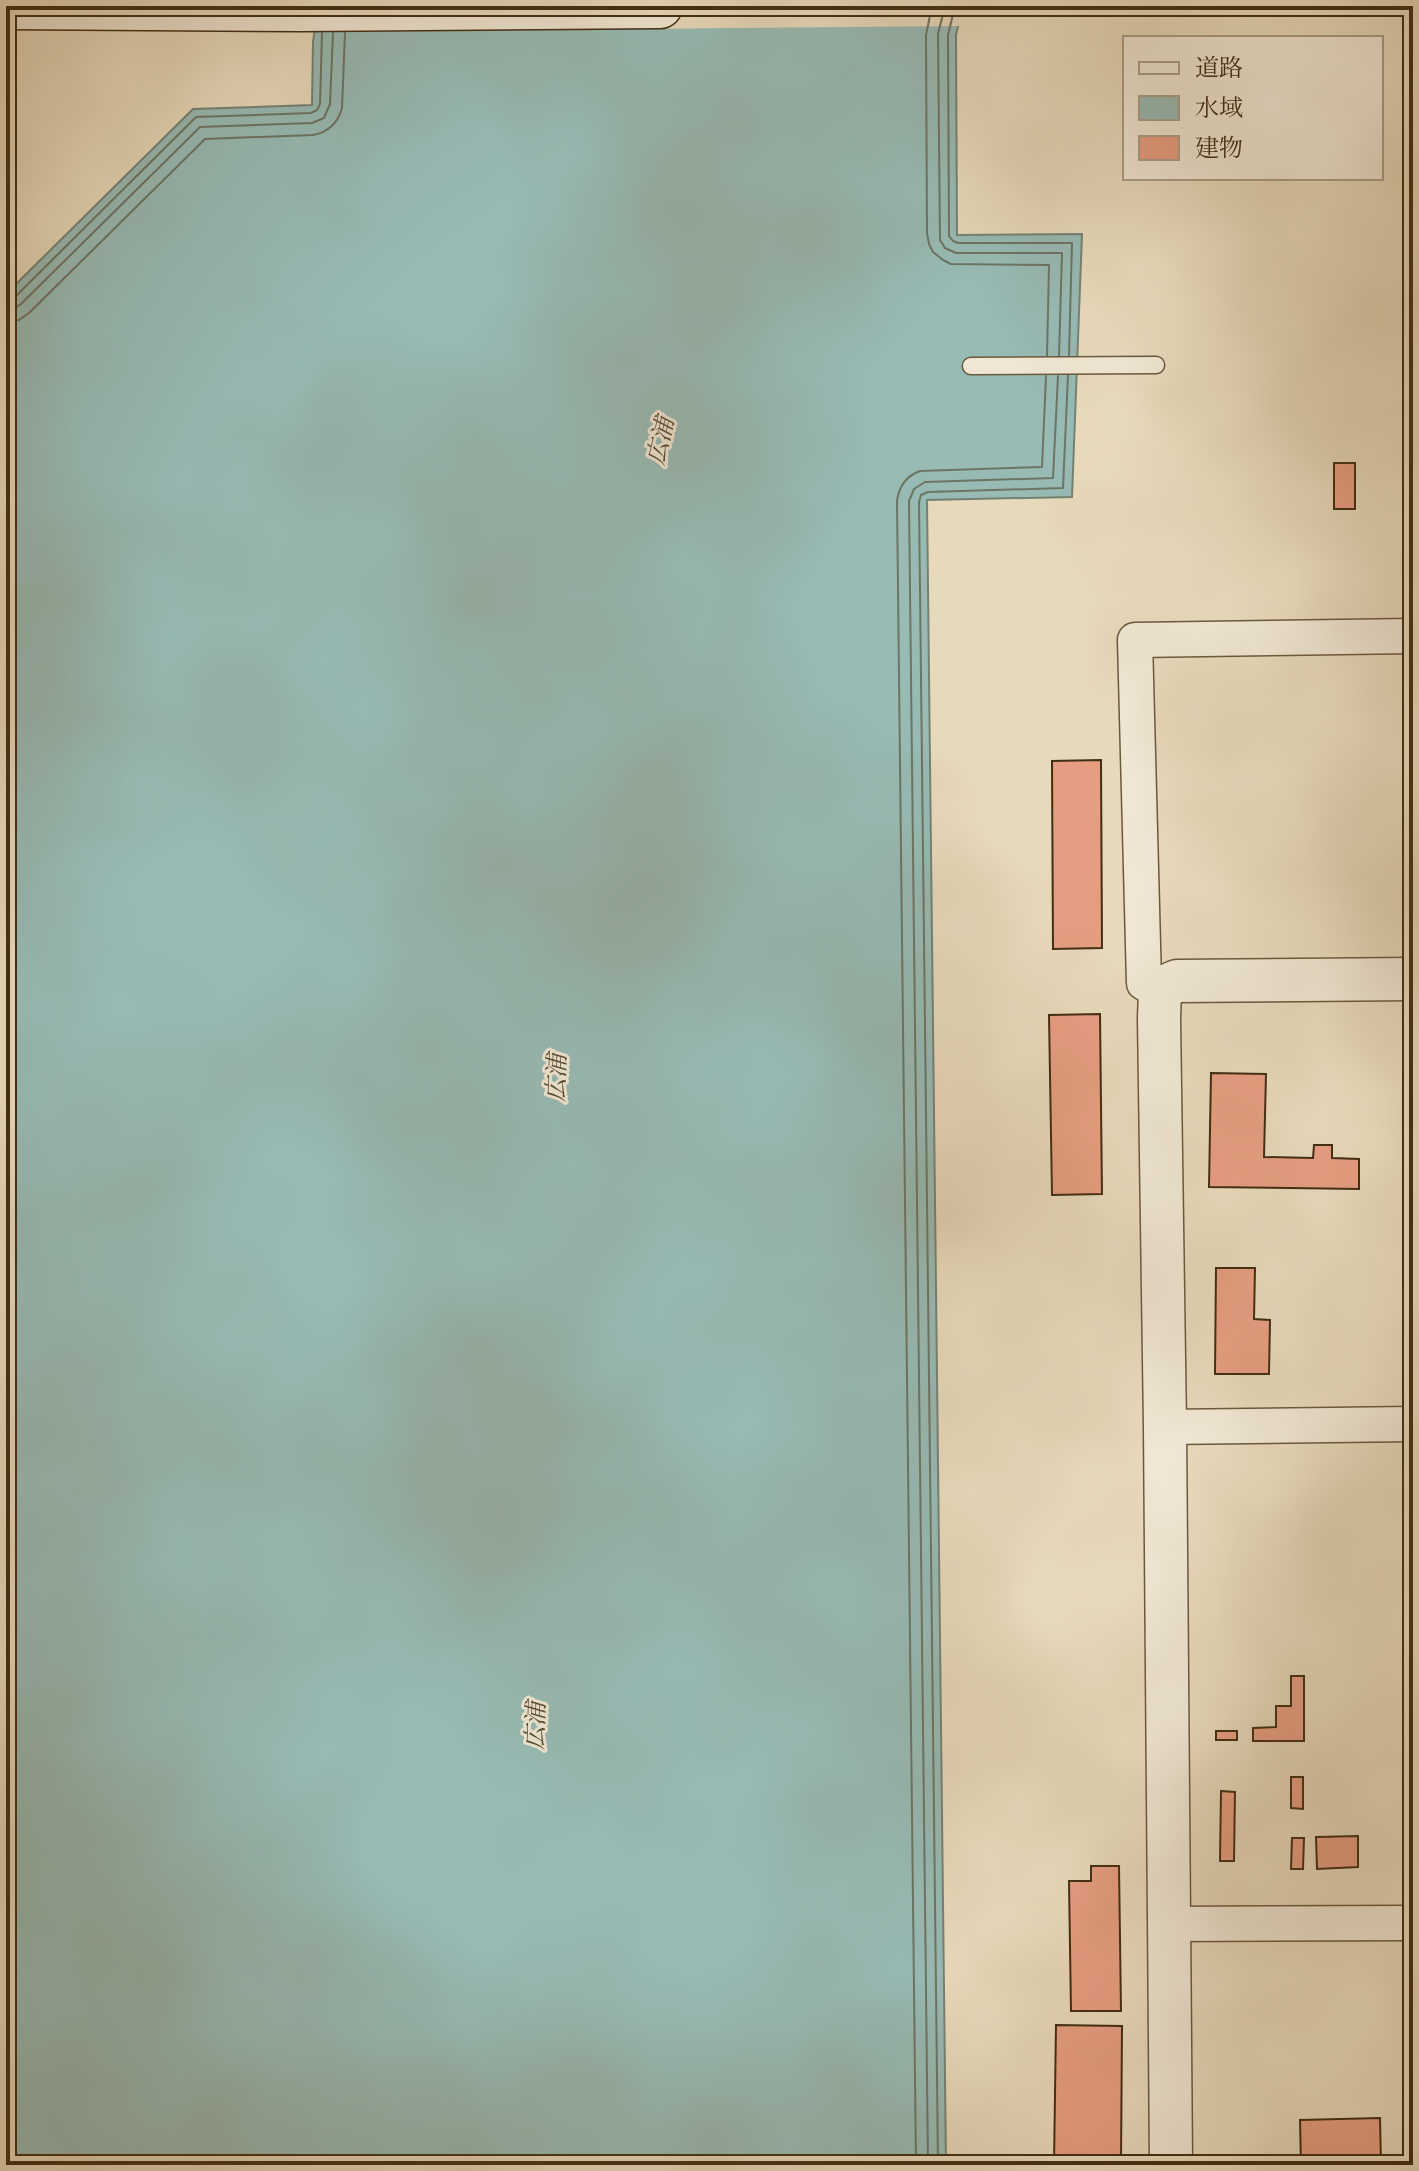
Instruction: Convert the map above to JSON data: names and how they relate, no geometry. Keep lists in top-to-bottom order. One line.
{"water":["広浦"],"legend":["道路","水域","建物"]}
